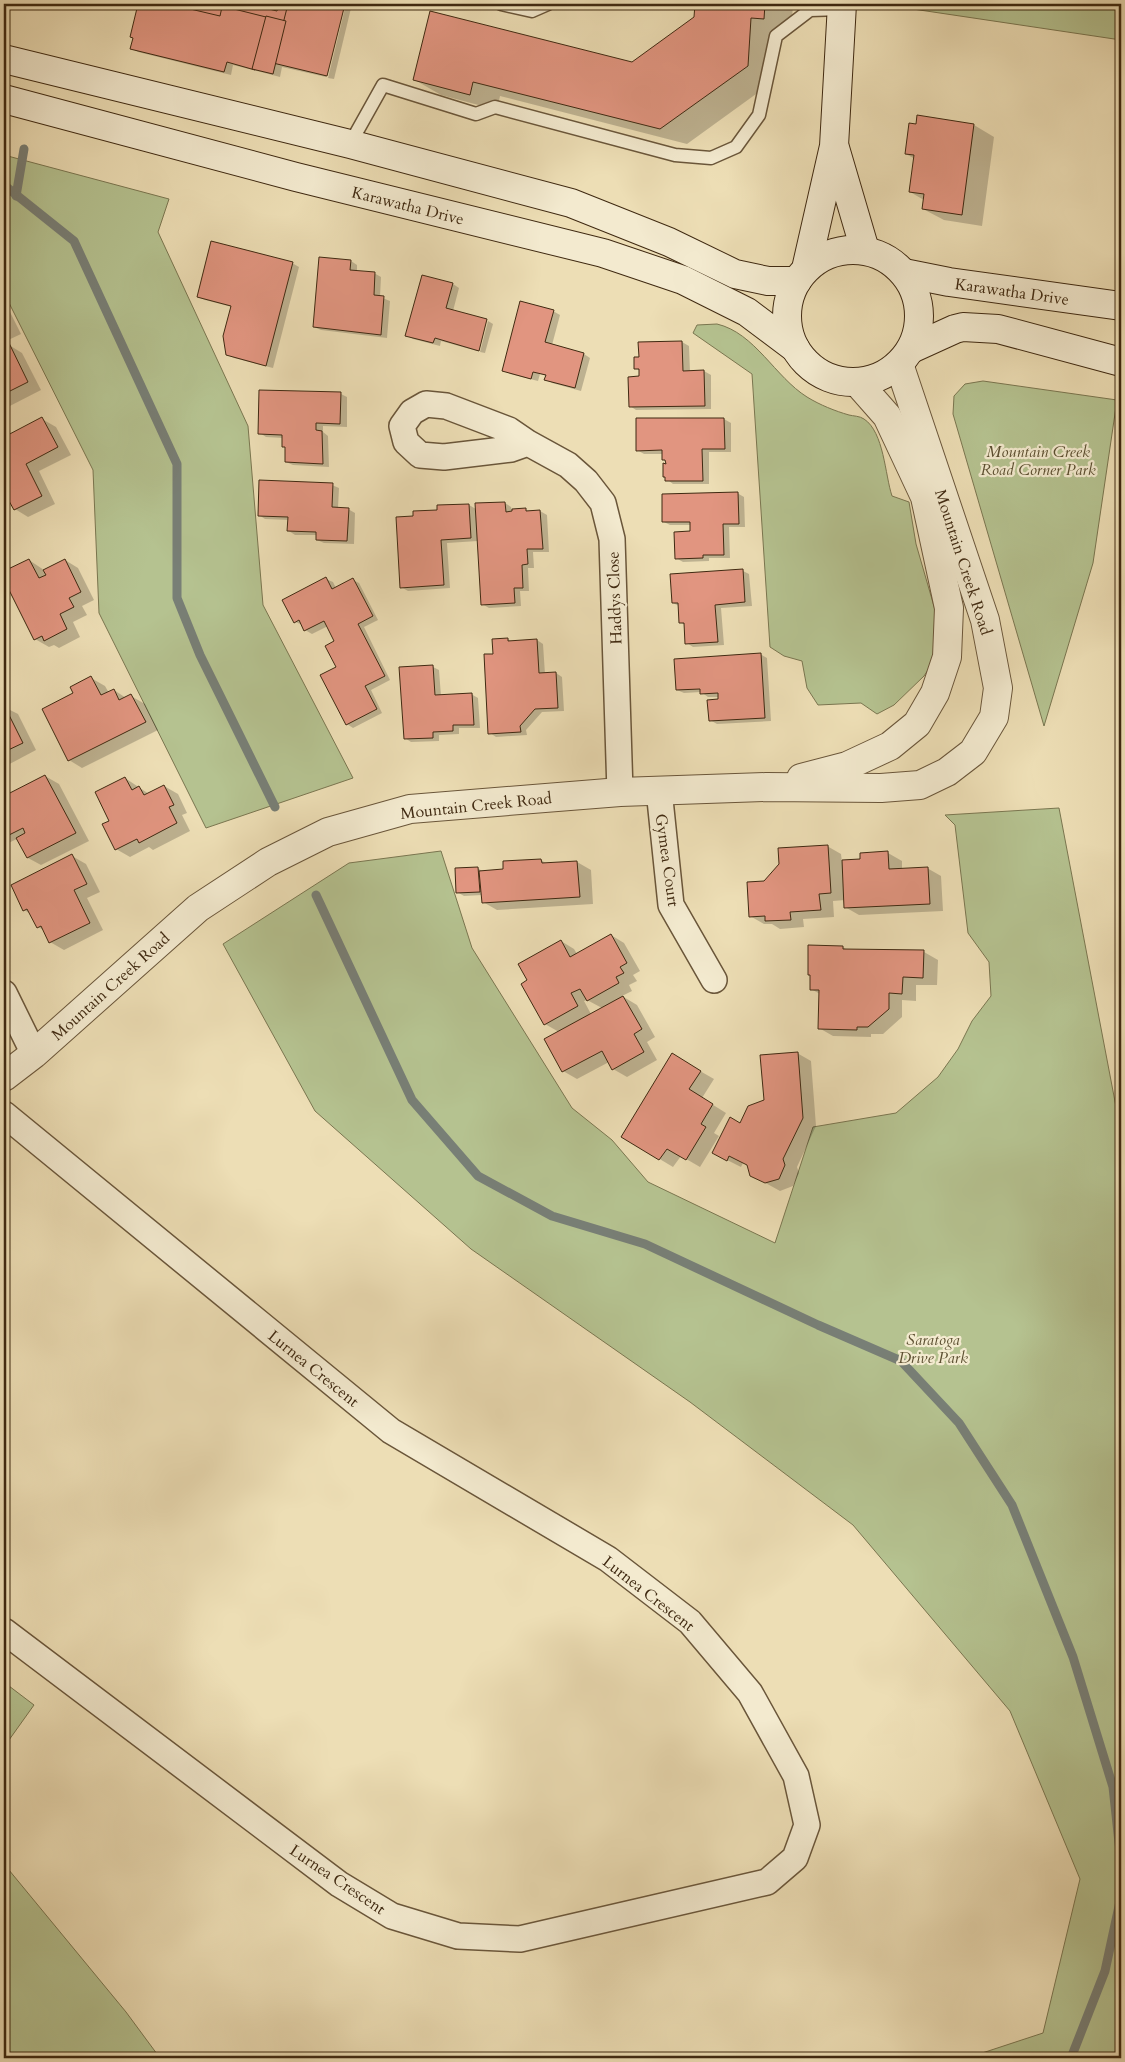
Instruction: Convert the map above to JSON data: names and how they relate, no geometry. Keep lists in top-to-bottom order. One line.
{"streets":{"main road":["Karawatha Drive","Mountain Creek Road"],"street":["Haddys Close","Gymea Court","Lurnea Crescent"]},"crossings":[["Karawatha Drive","Mountain Creek Road"],["Mountain Creek Road","Haddys Close"],["Mountain Creek Road","Gymea Court"]],"parks":["Mountain Creek Road Corner Park","Saratoga Drive Park"]}
